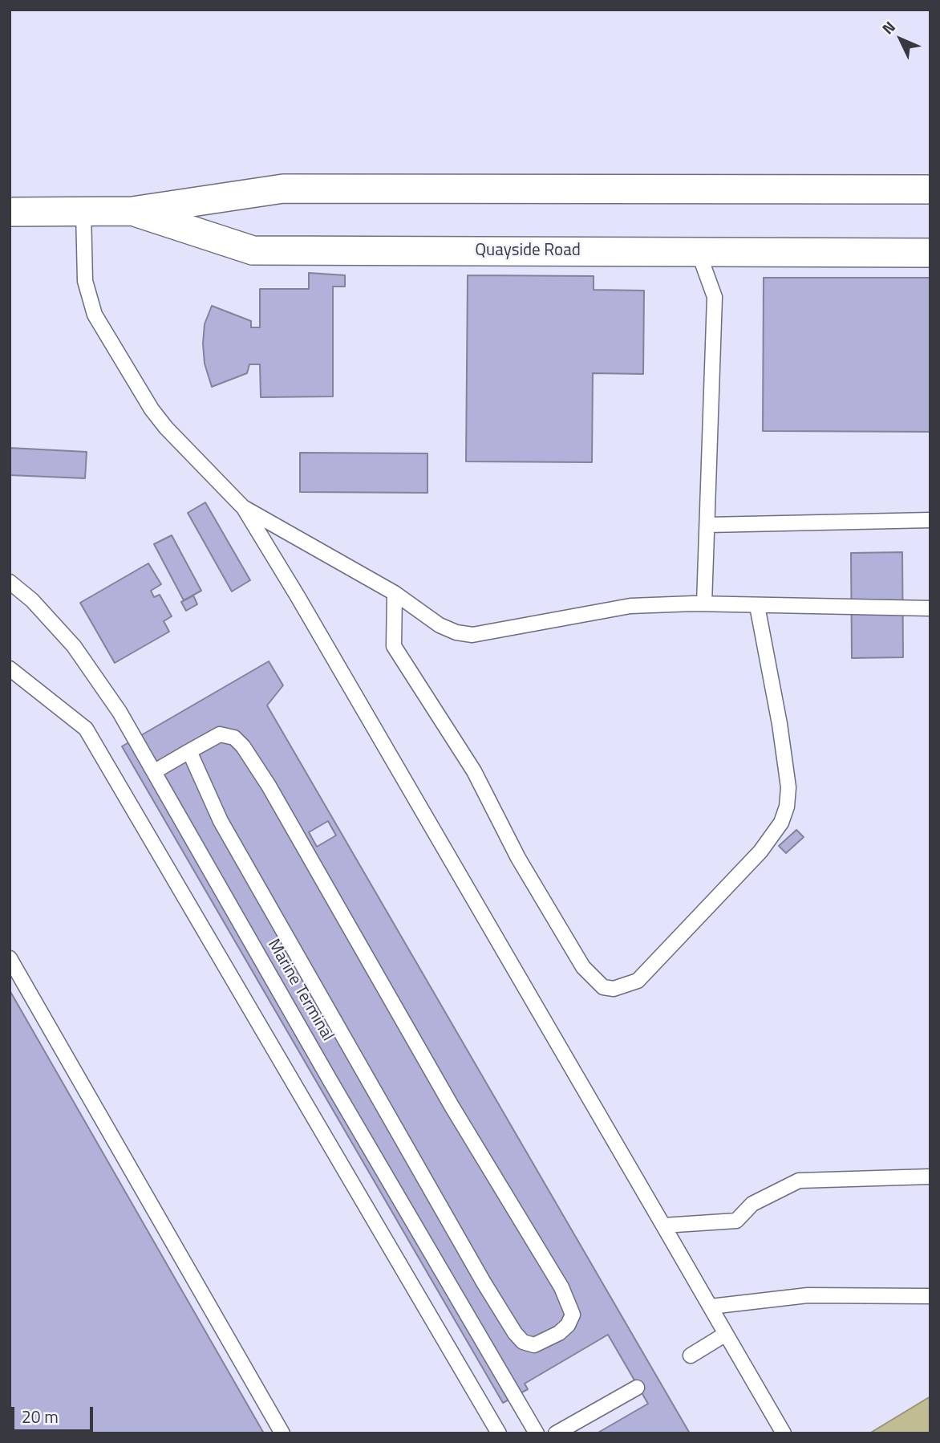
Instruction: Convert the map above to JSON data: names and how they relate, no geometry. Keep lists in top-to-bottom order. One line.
{"streets":{"street":["Quayside Road"],"lane":["Marine Terminal"]},"scale_bar":"20 m","north":"top left"}
